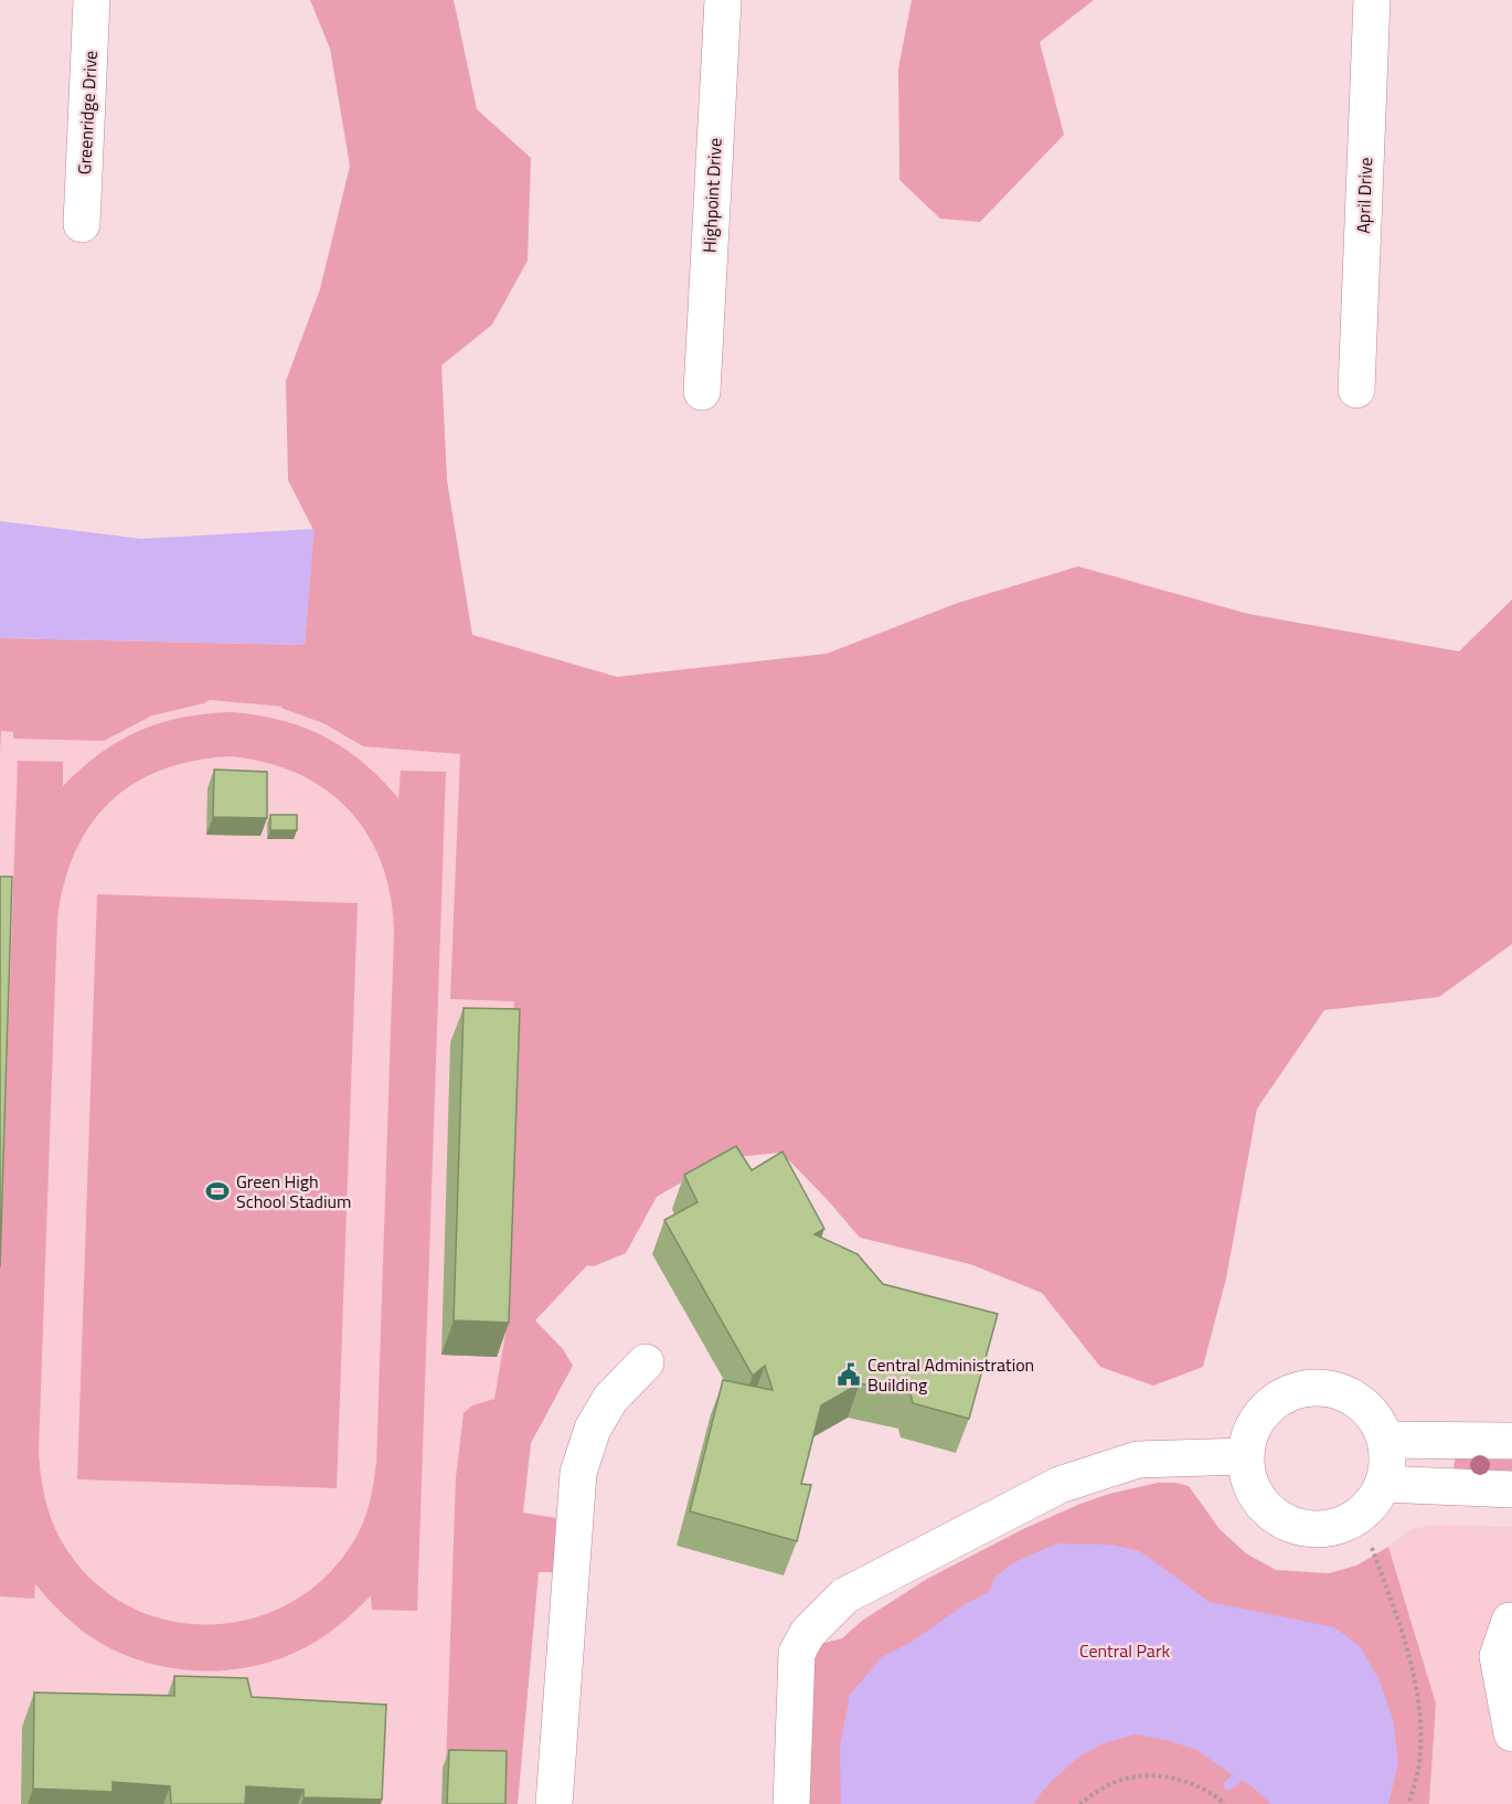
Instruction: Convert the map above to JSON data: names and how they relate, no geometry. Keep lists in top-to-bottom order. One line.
{"streets":{"street":["Greenridge Drive","Highpoint Drive","April Drive"]},"parks":["Central Park"],"places":{"sports":["Green High School Stadium"],"public building":["Central Administration Building"]}}
